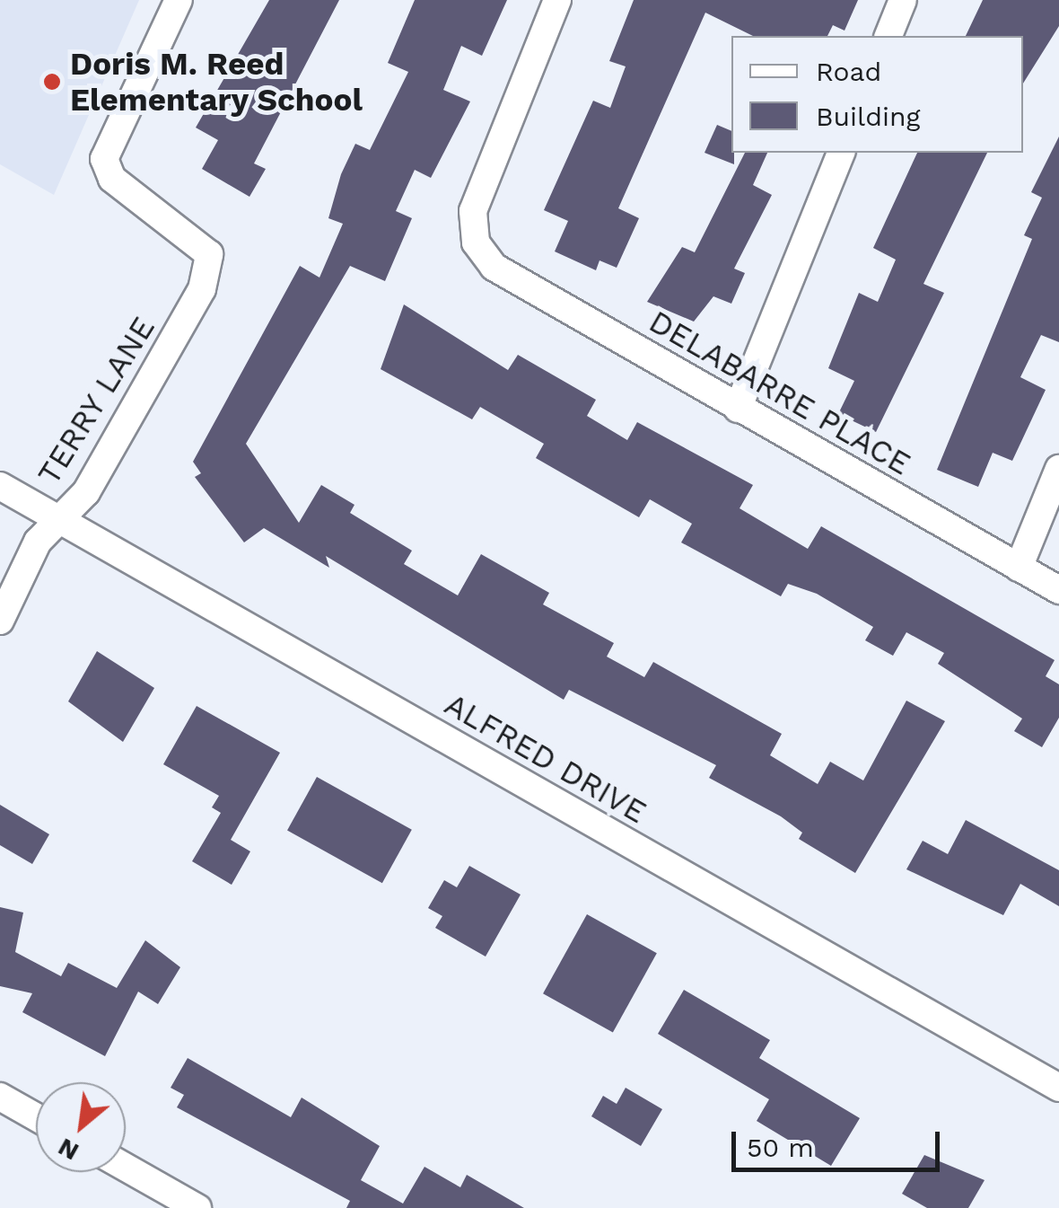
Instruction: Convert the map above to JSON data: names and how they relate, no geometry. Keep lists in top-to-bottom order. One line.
{"streets":{"street":["DELABARRE PLACE","TERRY LANE","ALFRED DRIVE"]},"crossings":[["TERRY LANE","ALFRED DRIVE"]],"places":["Doris M. Reed Elementary School"],"legend":["Road","Building"],"scale_bar":"50 m","north":"bottom left"}
